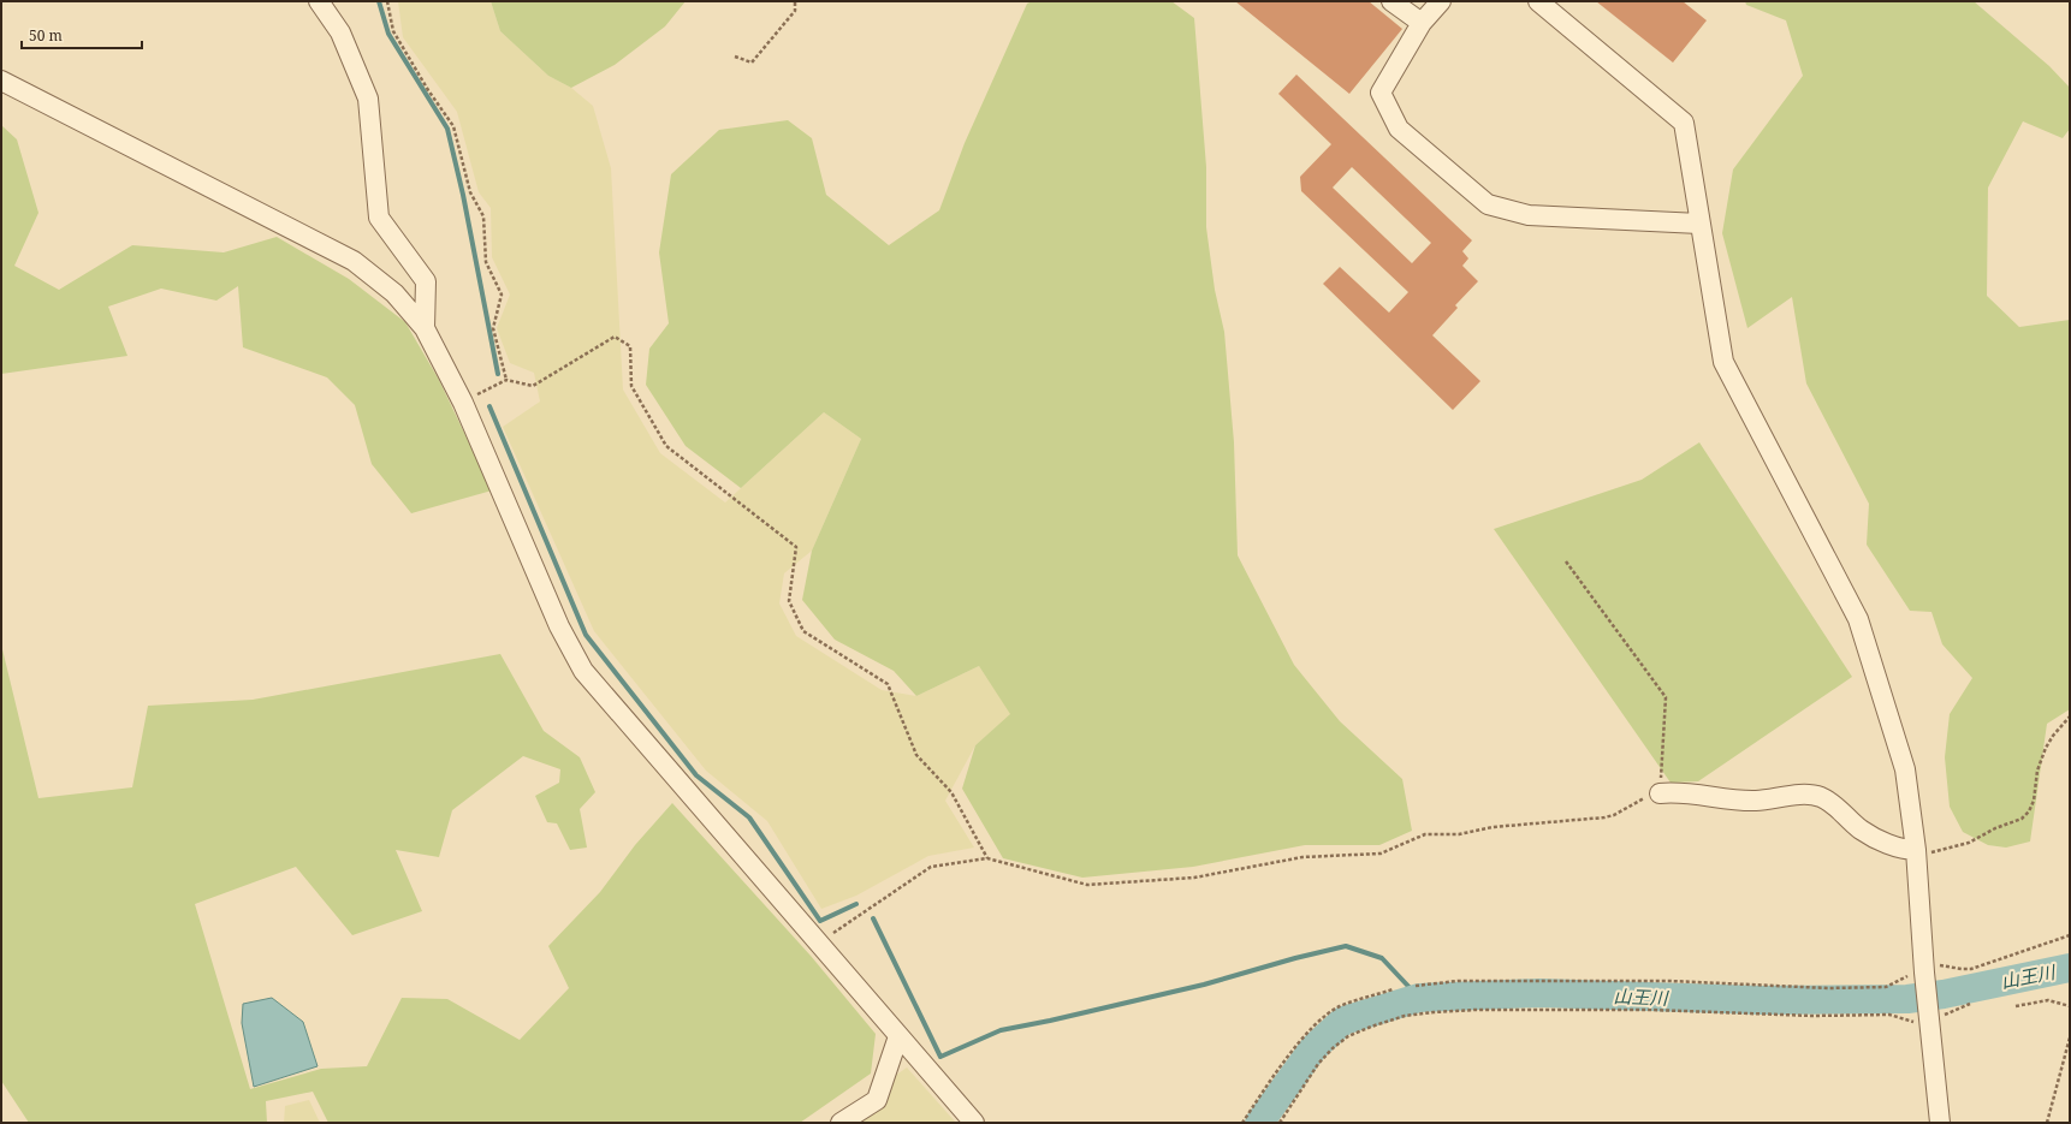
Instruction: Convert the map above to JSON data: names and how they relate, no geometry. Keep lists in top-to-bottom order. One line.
{"water":["山王川"],"scale_bar":"50 m"}
